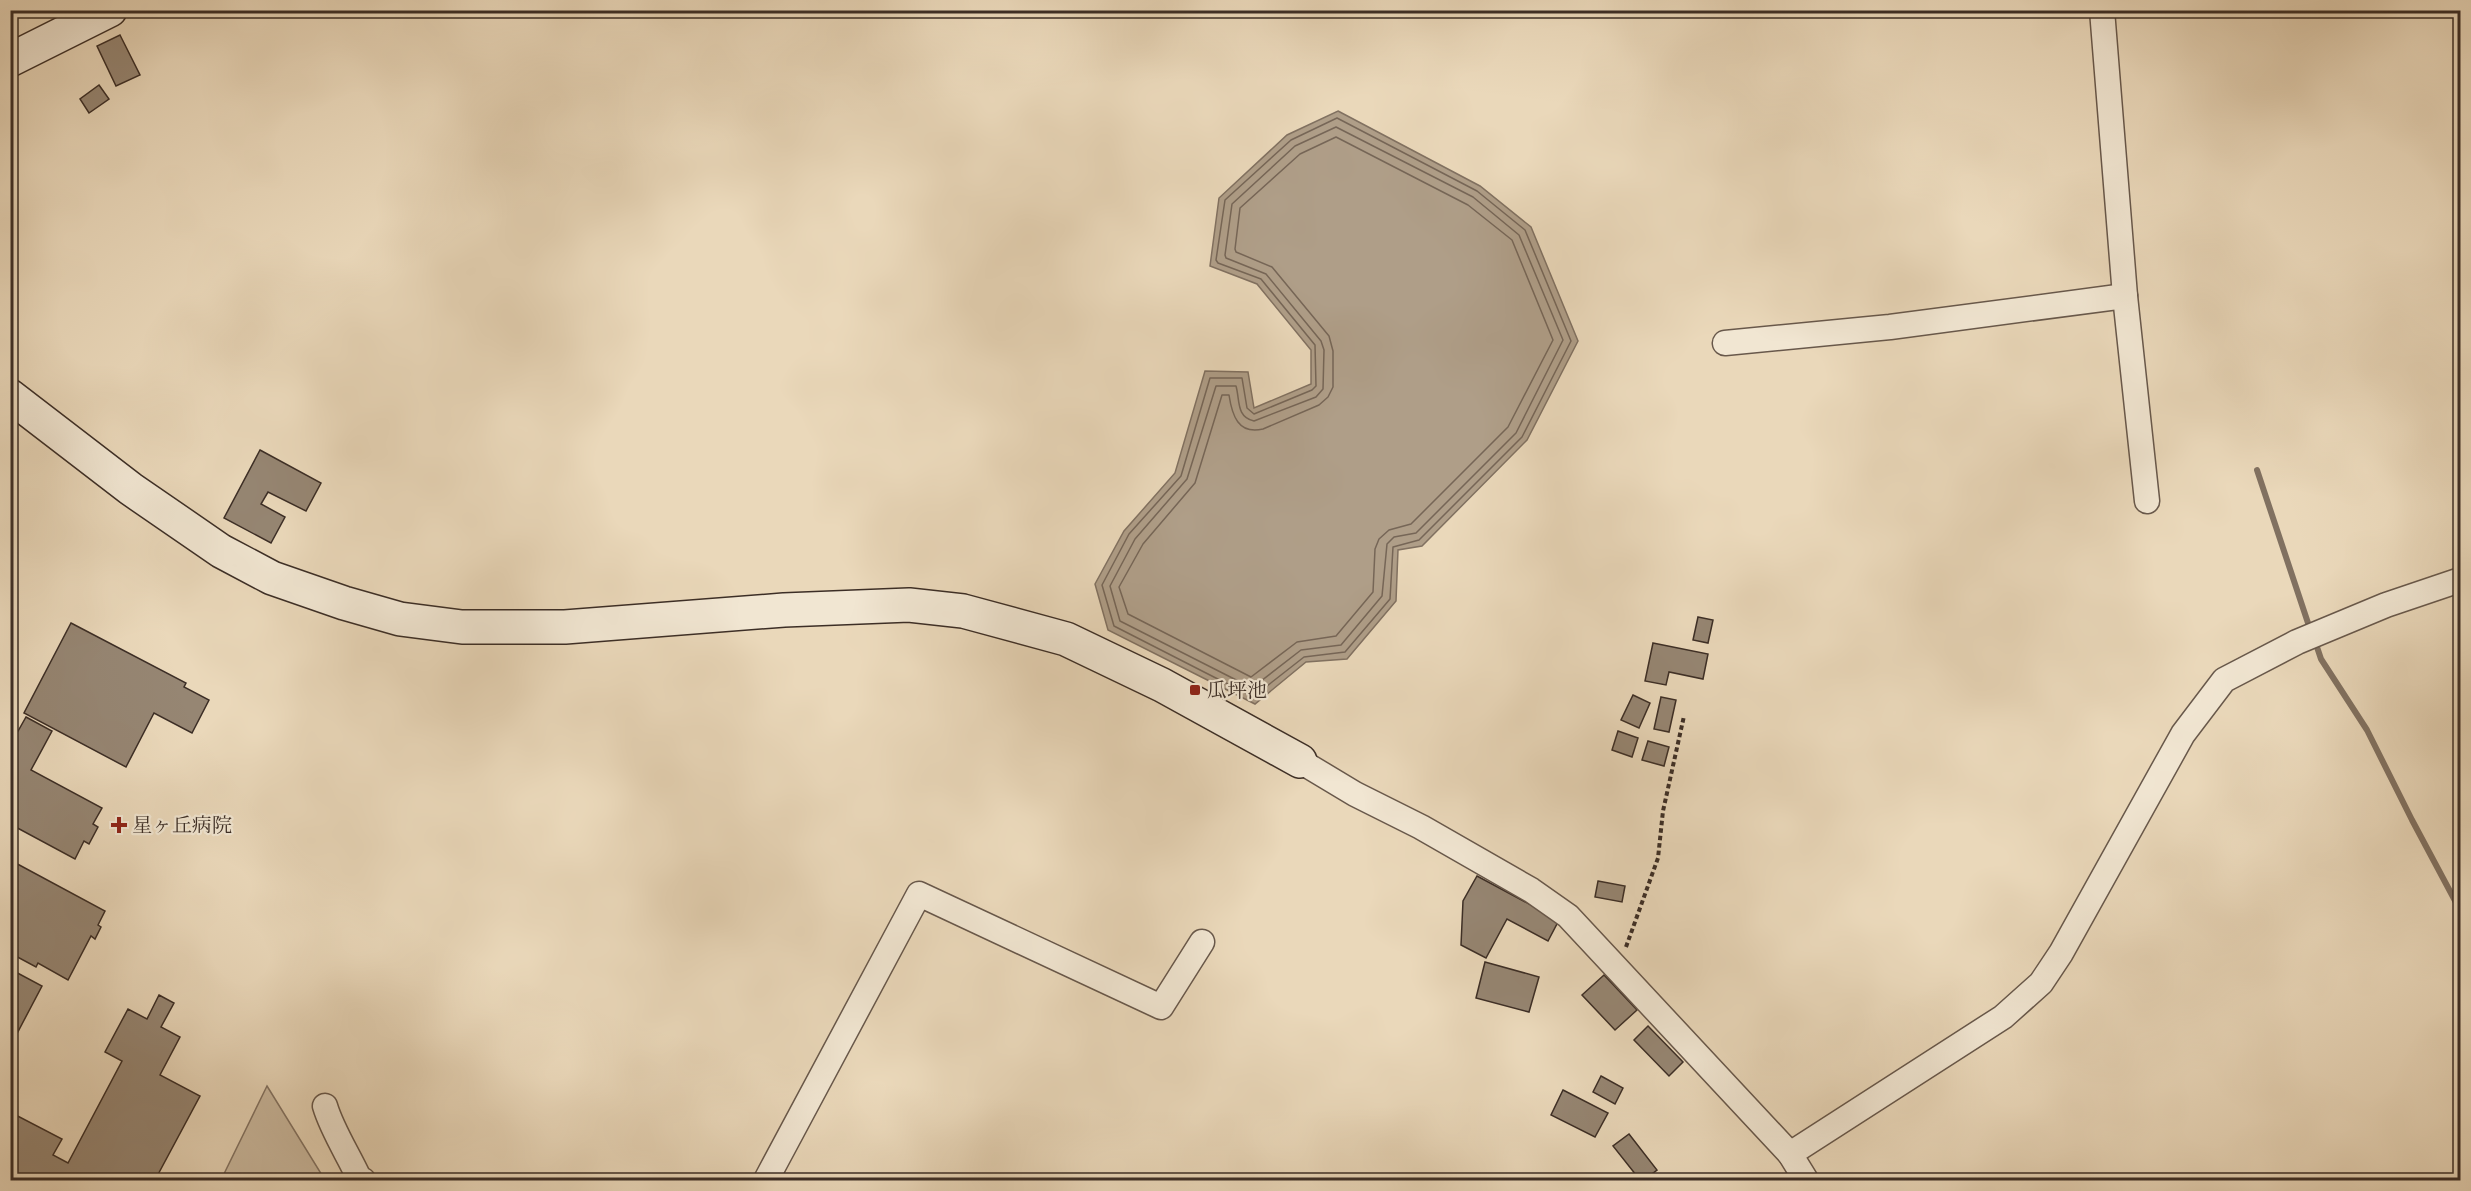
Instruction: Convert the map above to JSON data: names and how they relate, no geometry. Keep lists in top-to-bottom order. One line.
{"places":{"transit":["瓜坪池"],"health":["星ヶ丘病院"]}}
